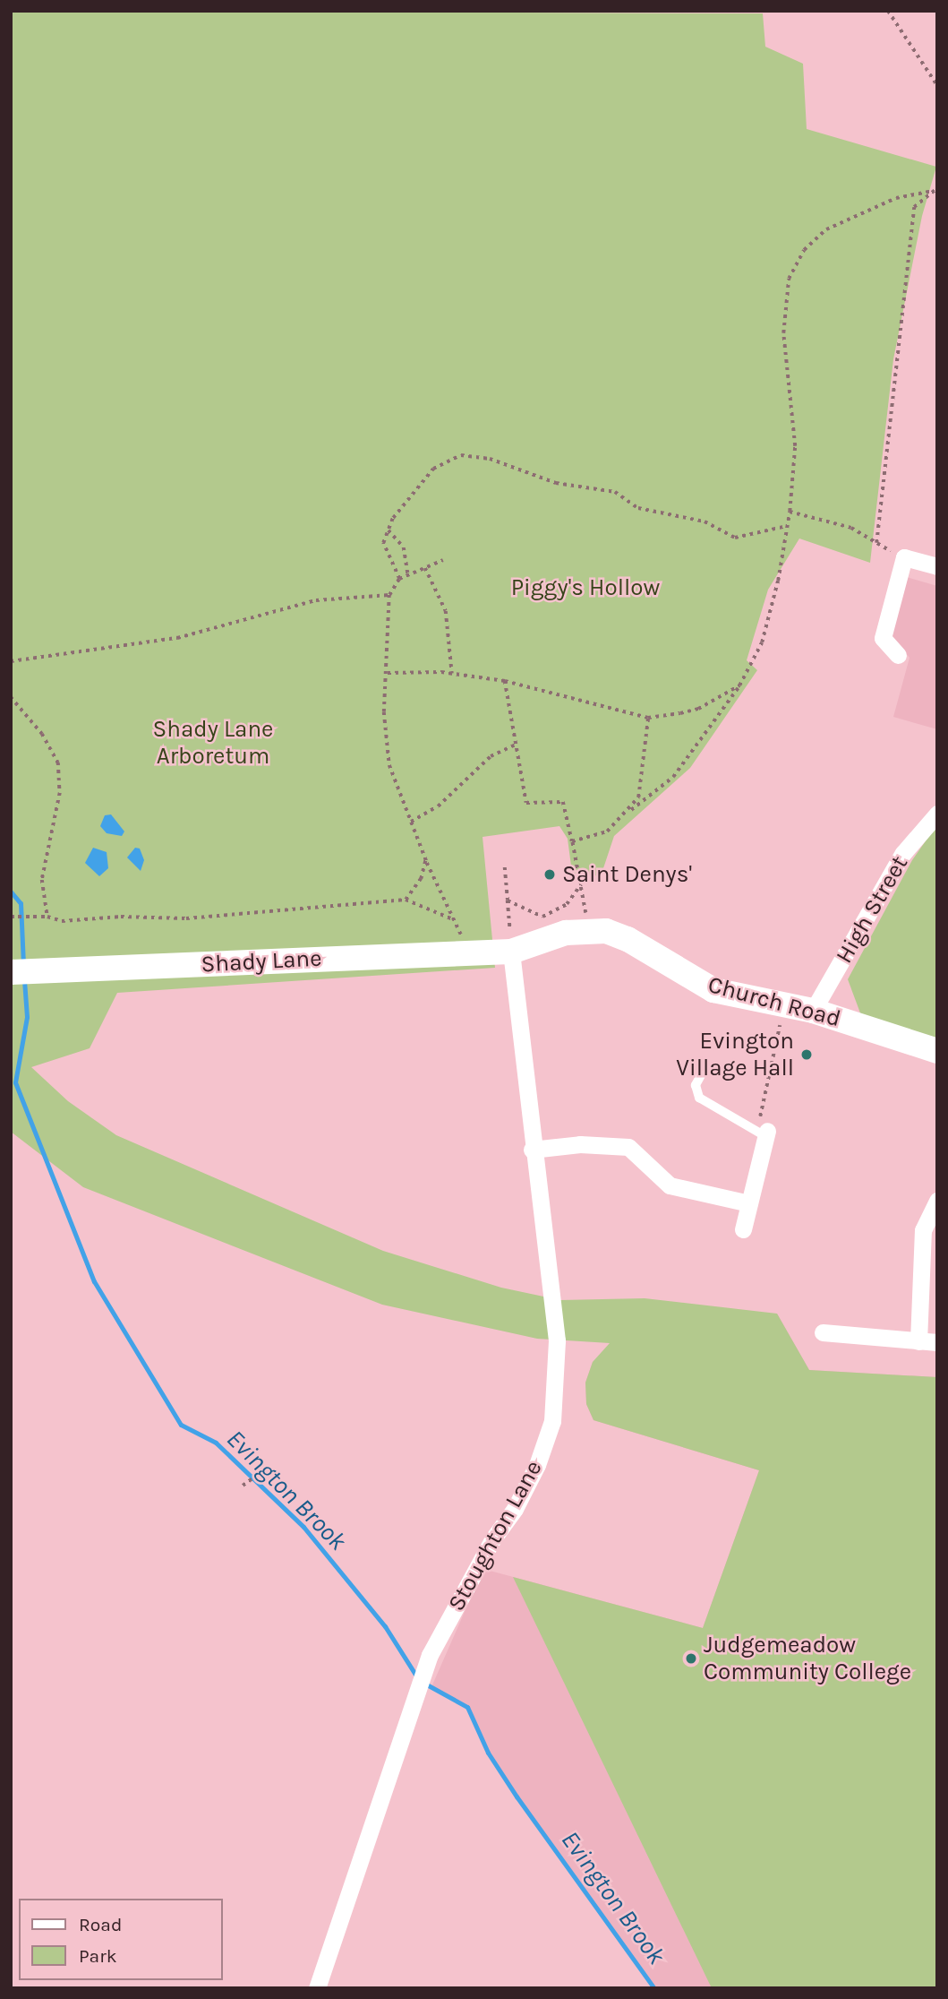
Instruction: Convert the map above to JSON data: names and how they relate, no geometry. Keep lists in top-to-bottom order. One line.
{"streets":{"street":["High Street","Shady Lane","Church Road","Stoughton Lane"]},"crossings":[["High Street","Church Road"],["Shady Lane","Stoughton Lane"]],"water":["Evington Brook"],"parks":["Piggy's Hollow","Shady Lane Arboretum"],"places":["Saint Denys'","Evington Village Hall","Judgemeadow Community College"],"legend":["Road","Park"]}
